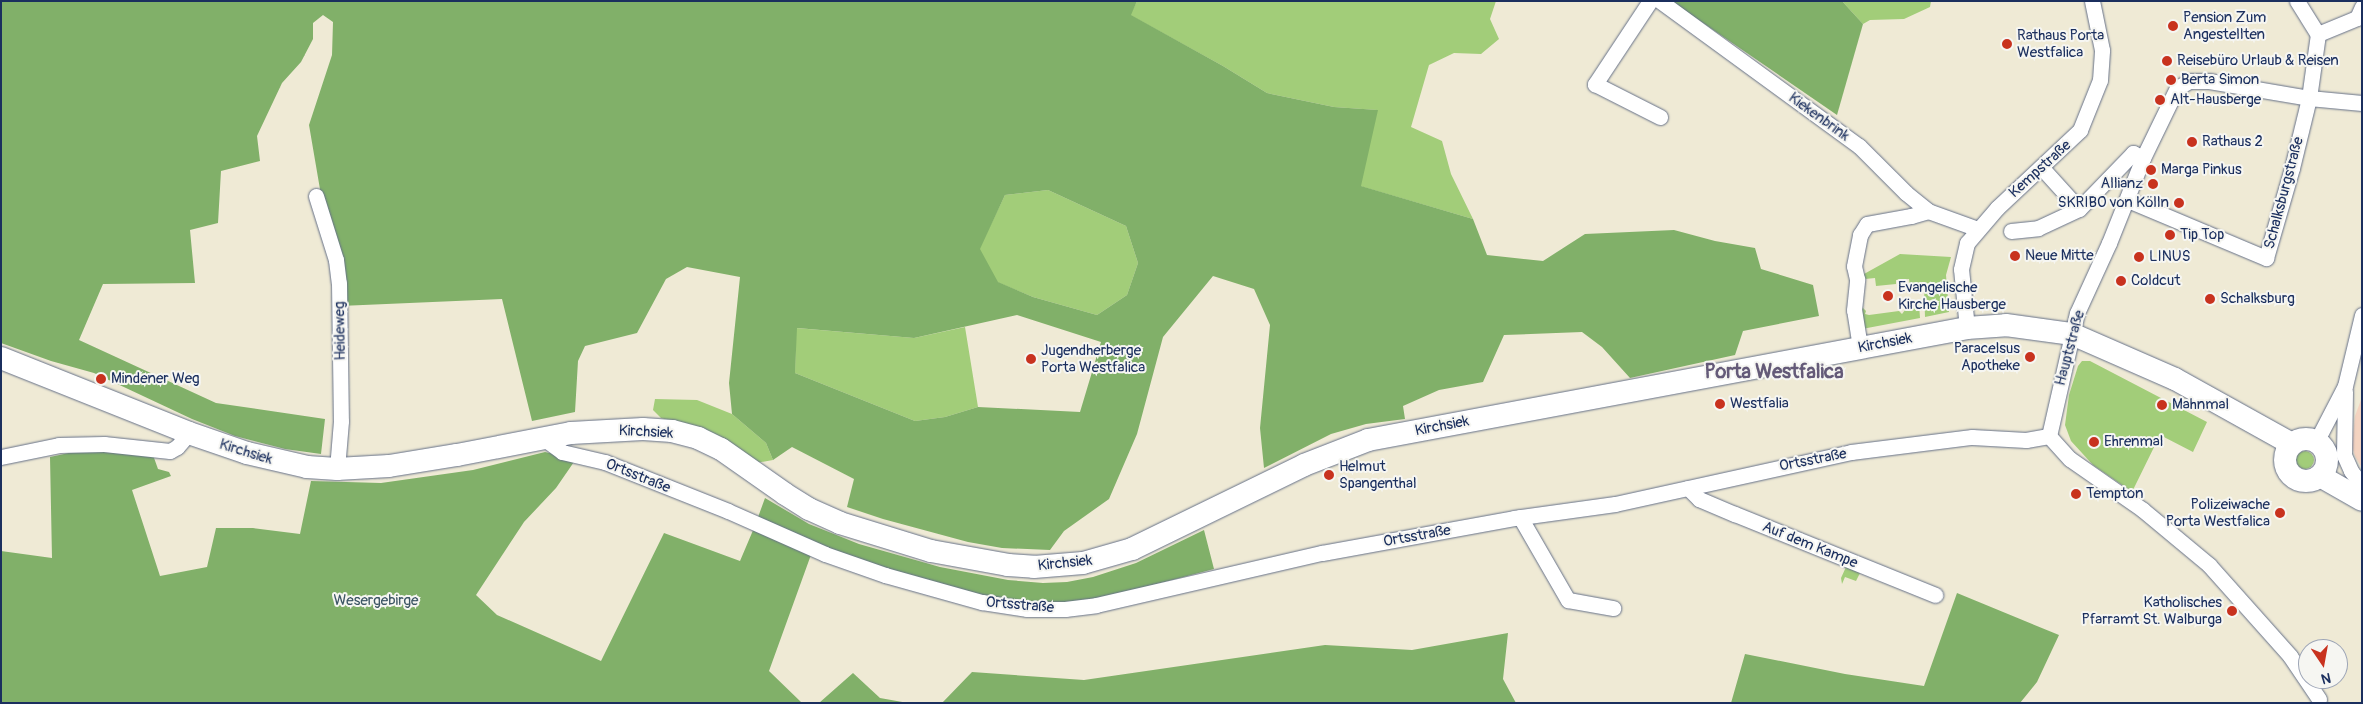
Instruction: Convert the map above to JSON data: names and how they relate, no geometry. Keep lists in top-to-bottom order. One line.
{"streets":{"main road":["Kirchsiek"],"street":["Kiekenbrink","Kempstraße","Schalksburgstraße","Heideweg","Hauptstraße","Ortsstraße","Auf dem Kampe"]},"crossings":[["Kiekenbrink","Kempstraße"],["Kempstraße","Kirchsiek"],["Schalksburgstraße","Hauptstraße"],["Heideweg","Kirchsiek"],["Kirchsiek","Hauptstraße"],["Kirchsiek","Ortsstraße"],["Hauptstraße","Ortsstraße"],["Ortsstraße","Auf dem Kampe"]],"districts":["Porta Westfalica"],"parks":["Wesergebirge"],"places":["Pension Zum Angestellten","Rathaus Porta Westfalica","Reisebüro Urlaub & Reisen","Berta Simon","Alt-Hausberge","Rathaus 2","Marga Pinkus","Allianz","SKRIBO von Kölln","Tip Top","Neue Mitte","LINUS","Coldcut","Evangelische Kirche Hausberge","Schalksburg","Paracelsus Apotheke","Jugendherberge Porta Westfalica","Mindener Weg","Westfalia","Mahnmal","Ehrenmal","Helmut Spangenthal","Tempton","Polizeiwache Porta Westfalica","Katholisches Pfarramt St. Walburga"],"north":"bottom"}
